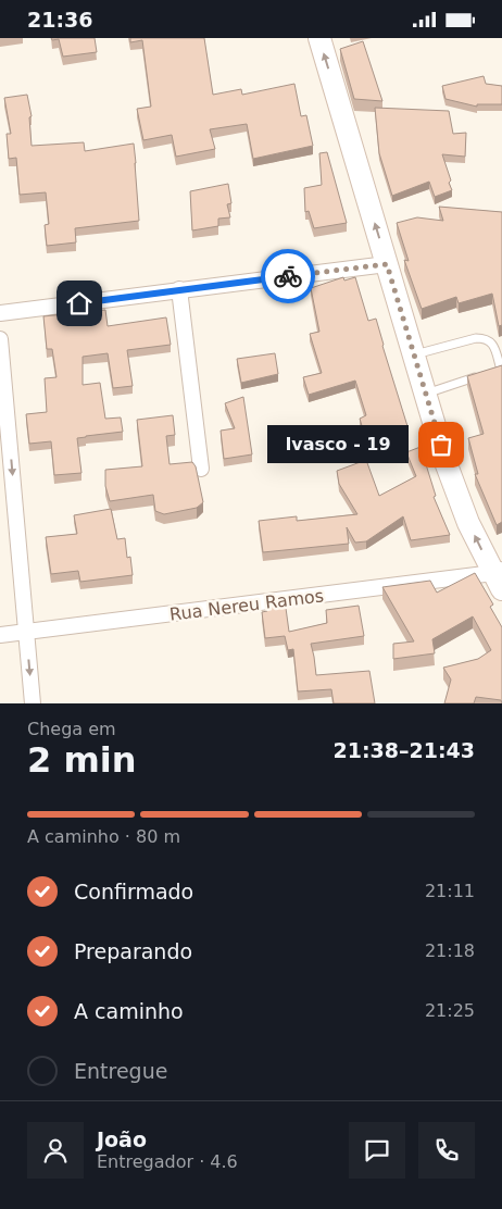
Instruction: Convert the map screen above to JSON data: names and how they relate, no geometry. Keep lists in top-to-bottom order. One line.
{"streets":{"street":["Rua Nereu Ramos"]},"places":["Ivasco - 19"],"page":{"status":"21:36","bubble":"Ivasco - 19","heading":["2 min","Chega em","21:38–21:43"],"panel":["João","Entregador · 4.6"],"bar":"A caminho · 80 m","list":[["Confirmado","21:11"],["Preparando","21:18"],["A caminho","21:25"],"Entregue"]}}
